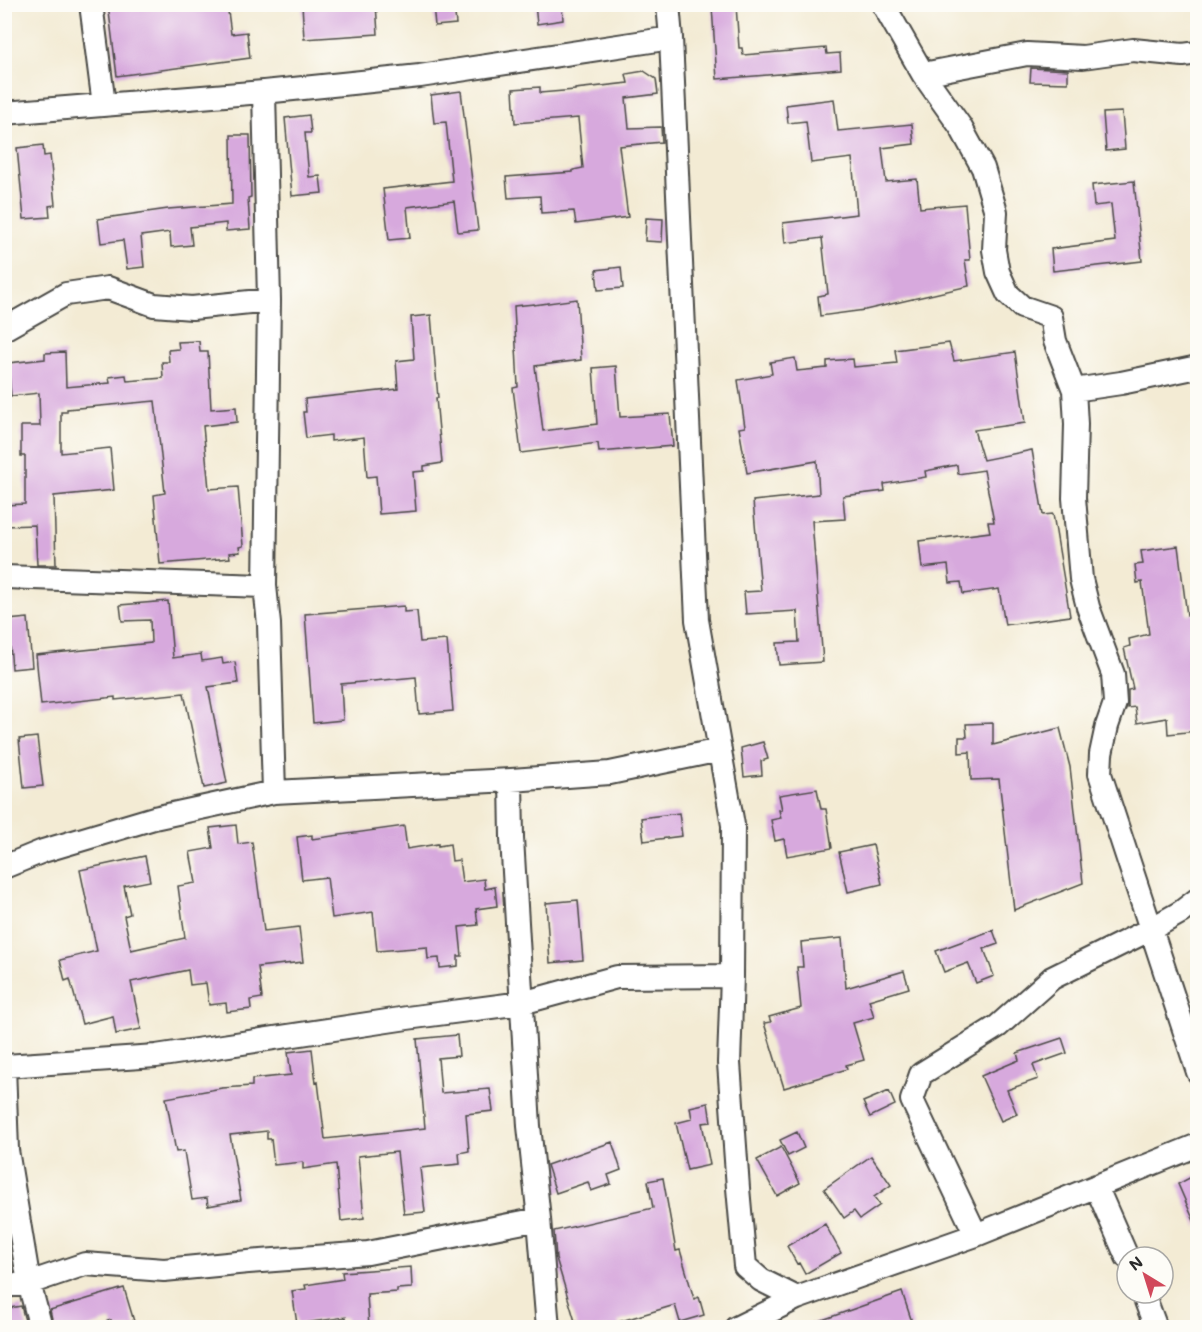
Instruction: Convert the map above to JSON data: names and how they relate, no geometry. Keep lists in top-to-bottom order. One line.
{"north":"top left"}
